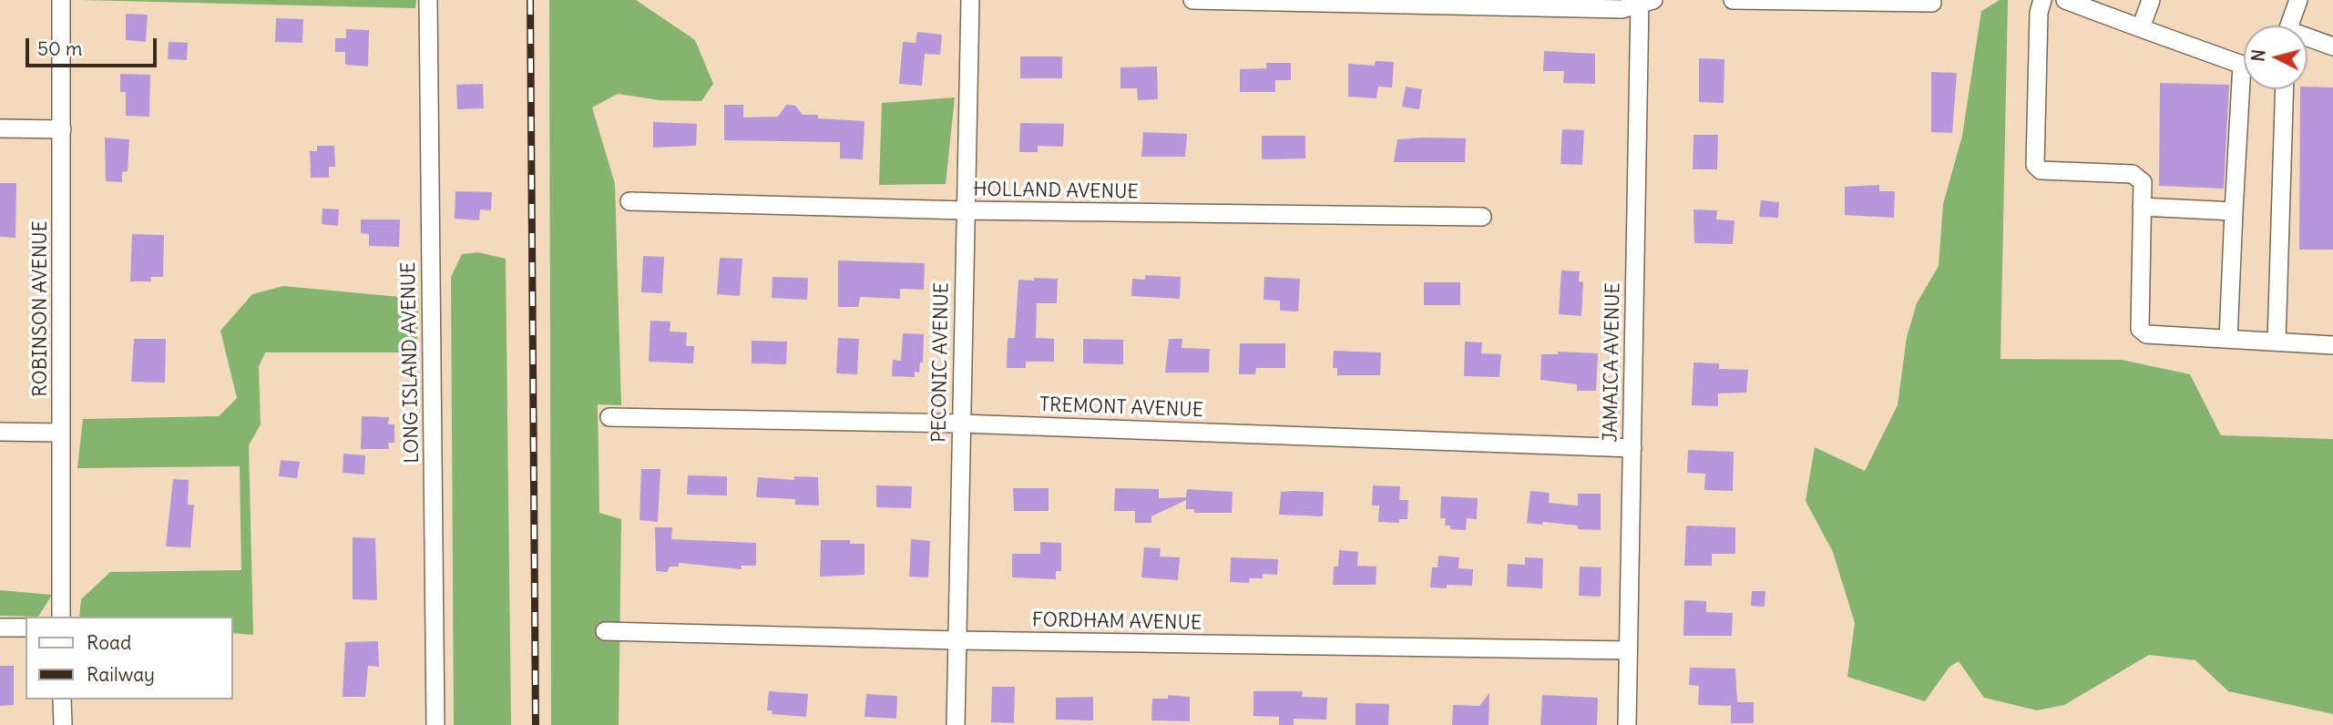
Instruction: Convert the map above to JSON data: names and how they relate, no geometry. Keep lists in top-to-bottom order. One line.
{"streets":{"street":["HOLLAND AVENUE","ROBINSON AVENUE","LONG ISLAND AVENUE","PECONIC AVENUE","JAMAICA AVENUE","TREMONT AVENUE","FORDHAM AVENUE"]},"crossings":[["HOLLAND AVENUE","PECONIC AVENUE"],["PECONIC AVENUE","TREMONT AVENUE"],["PECONIC AVENUE","FORDHAM AVENUE"],["JAMAICA AVENUE","TREMONT AVENUE"],["JAMAICA AVENUE","FORDHAM AVENUE"]],"legend":["Road","Railway"],"scale_bar":"50 m","north":"left"}
